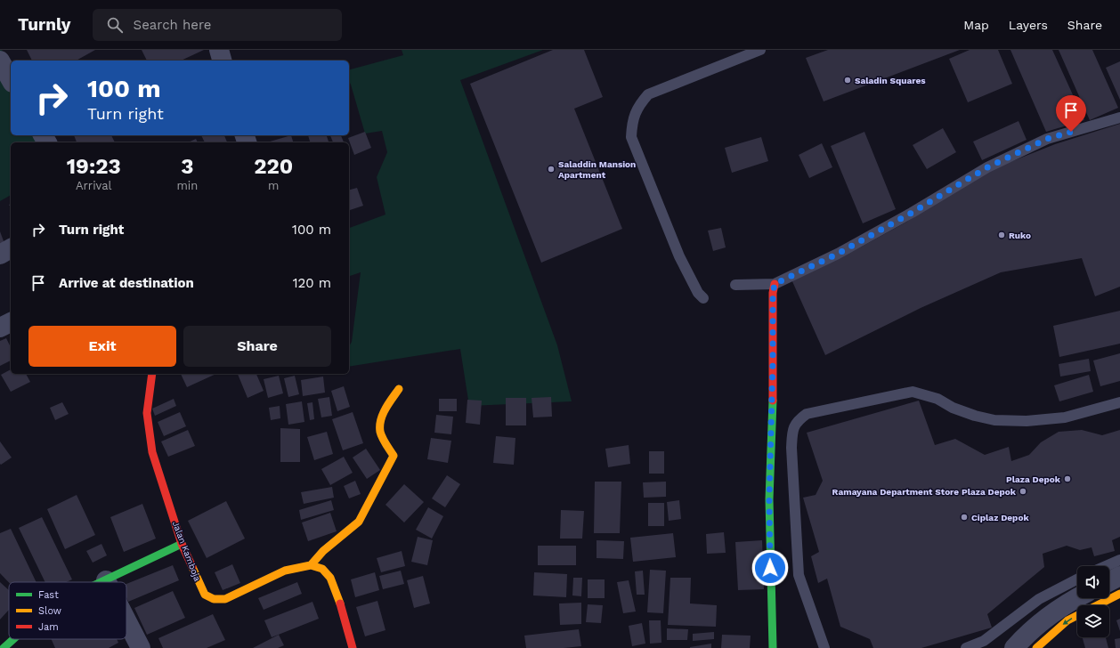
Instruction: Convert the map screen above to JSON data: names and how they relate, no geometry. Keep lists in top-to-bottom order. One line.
{"streets":{"street":["Jalan Kamboja"]},"places":["Saladin Squares","Saladdin Mansion Apartment","Ruko","Plaza Depok","Ramayana Department Store Plaza Depok","Ciplaz Depok"],"legend":["Fast","Slow","Jam"],"page":{"header":"Turnly","search":"Search here","nav":["Map","Layers","Share"],"turn":["100 m","Turn right"],"eta":["19:23","Arrival","3","min","220","m"],"list":[{"name":"Turn right","value":"100 m"},{"name":"Arrive at destination","value":"120 m"}],"buttons":["Exit","Share"]}}
